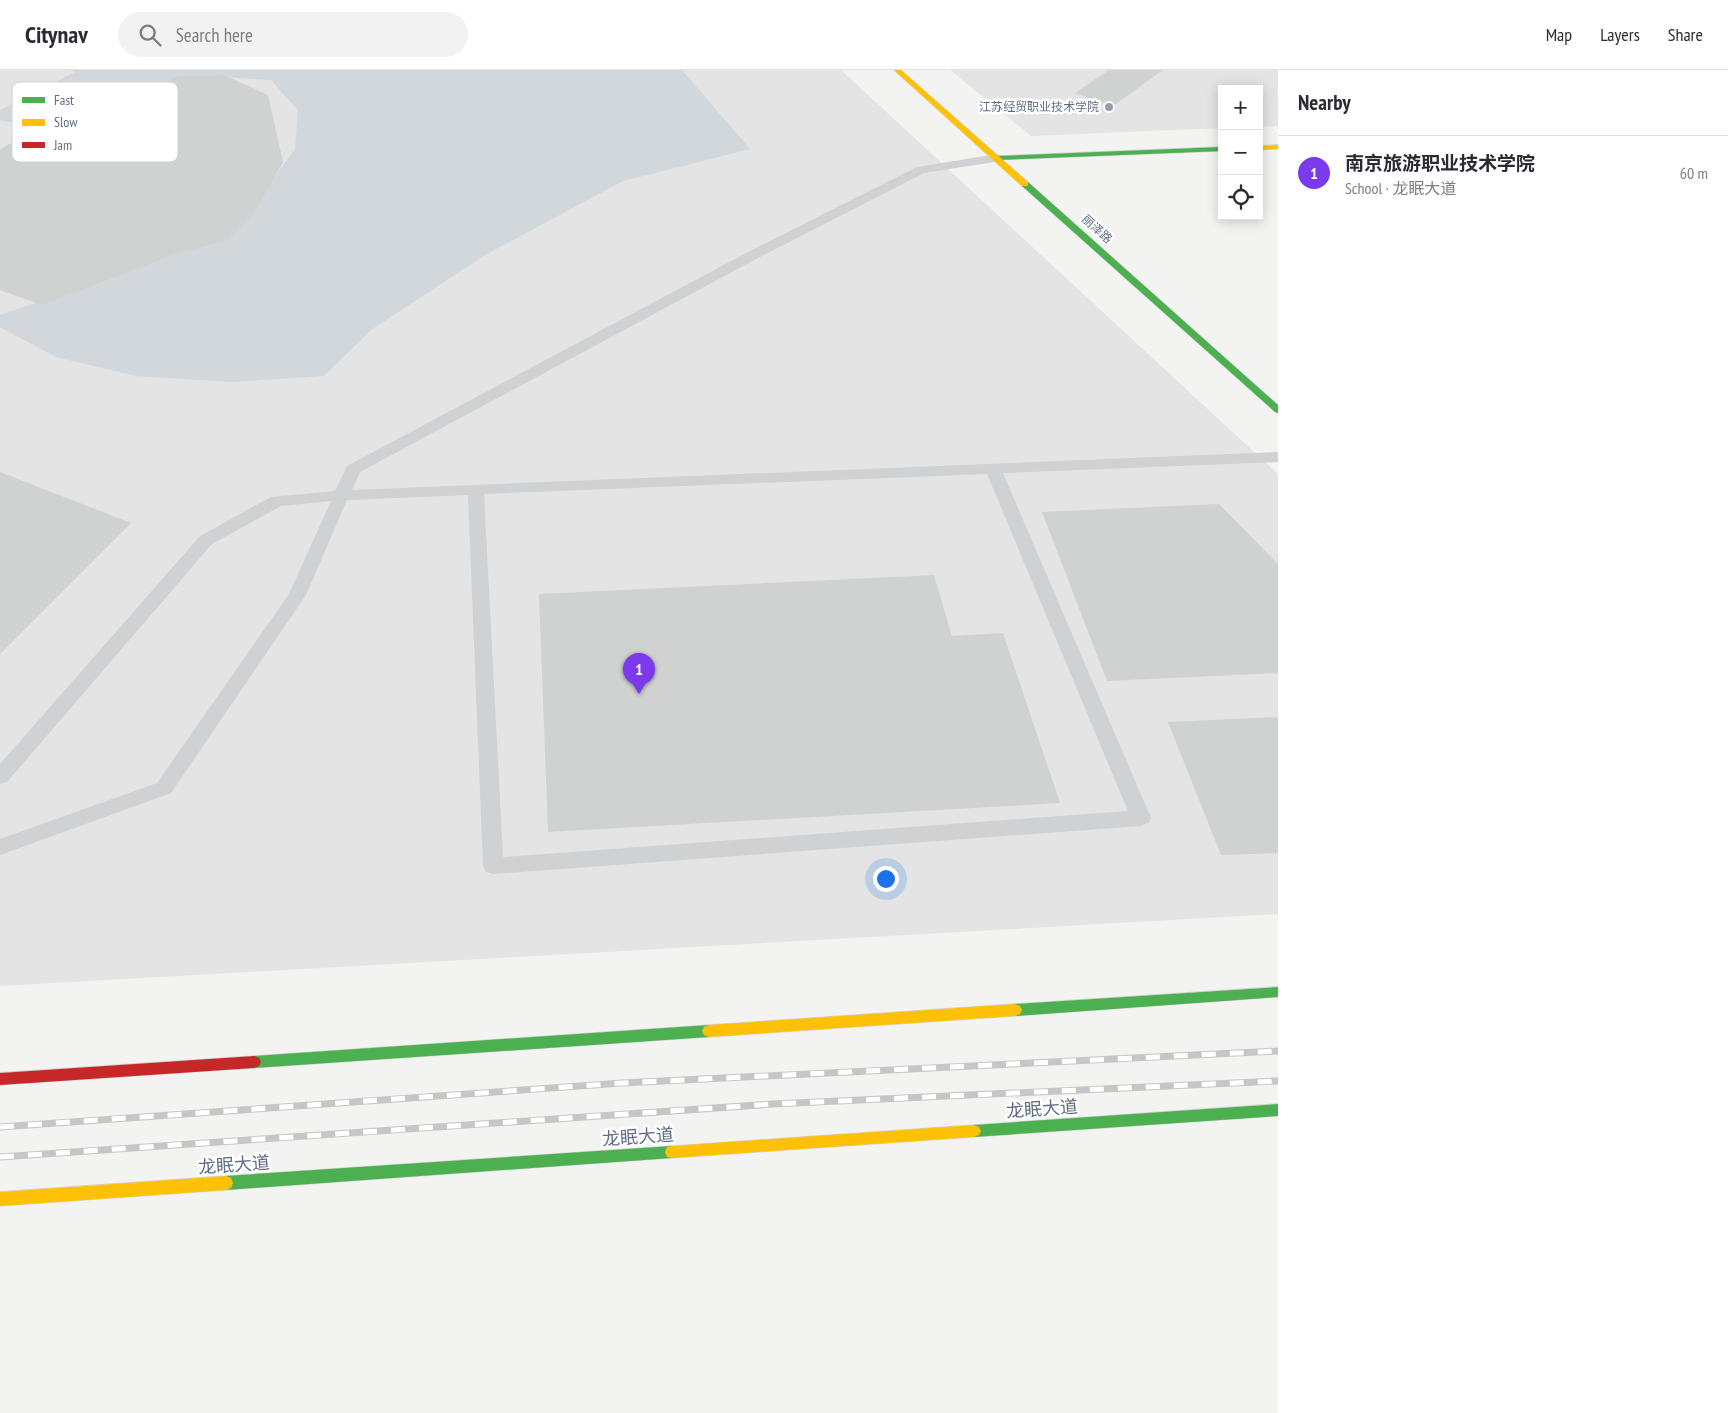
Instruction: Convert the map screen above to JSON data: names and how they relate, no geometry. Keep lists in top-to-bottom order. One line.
{"streets":{"main road":["丽泽路","龙眠大道"]},"places":["江苏经贸职业技术学院"],"legend":["Fast","Slow","Jam"],"page":{"header":"Citynav","search":"Search here","nav":["Map","Layers","Share"],"heading":"Nearby","map_buttons":["+","−"],"list":[{"mark":"1","name":"南京旅游职业技术学院","note":"School · 龙眠大道","value":"60 m"}],"pins":"1"}}
